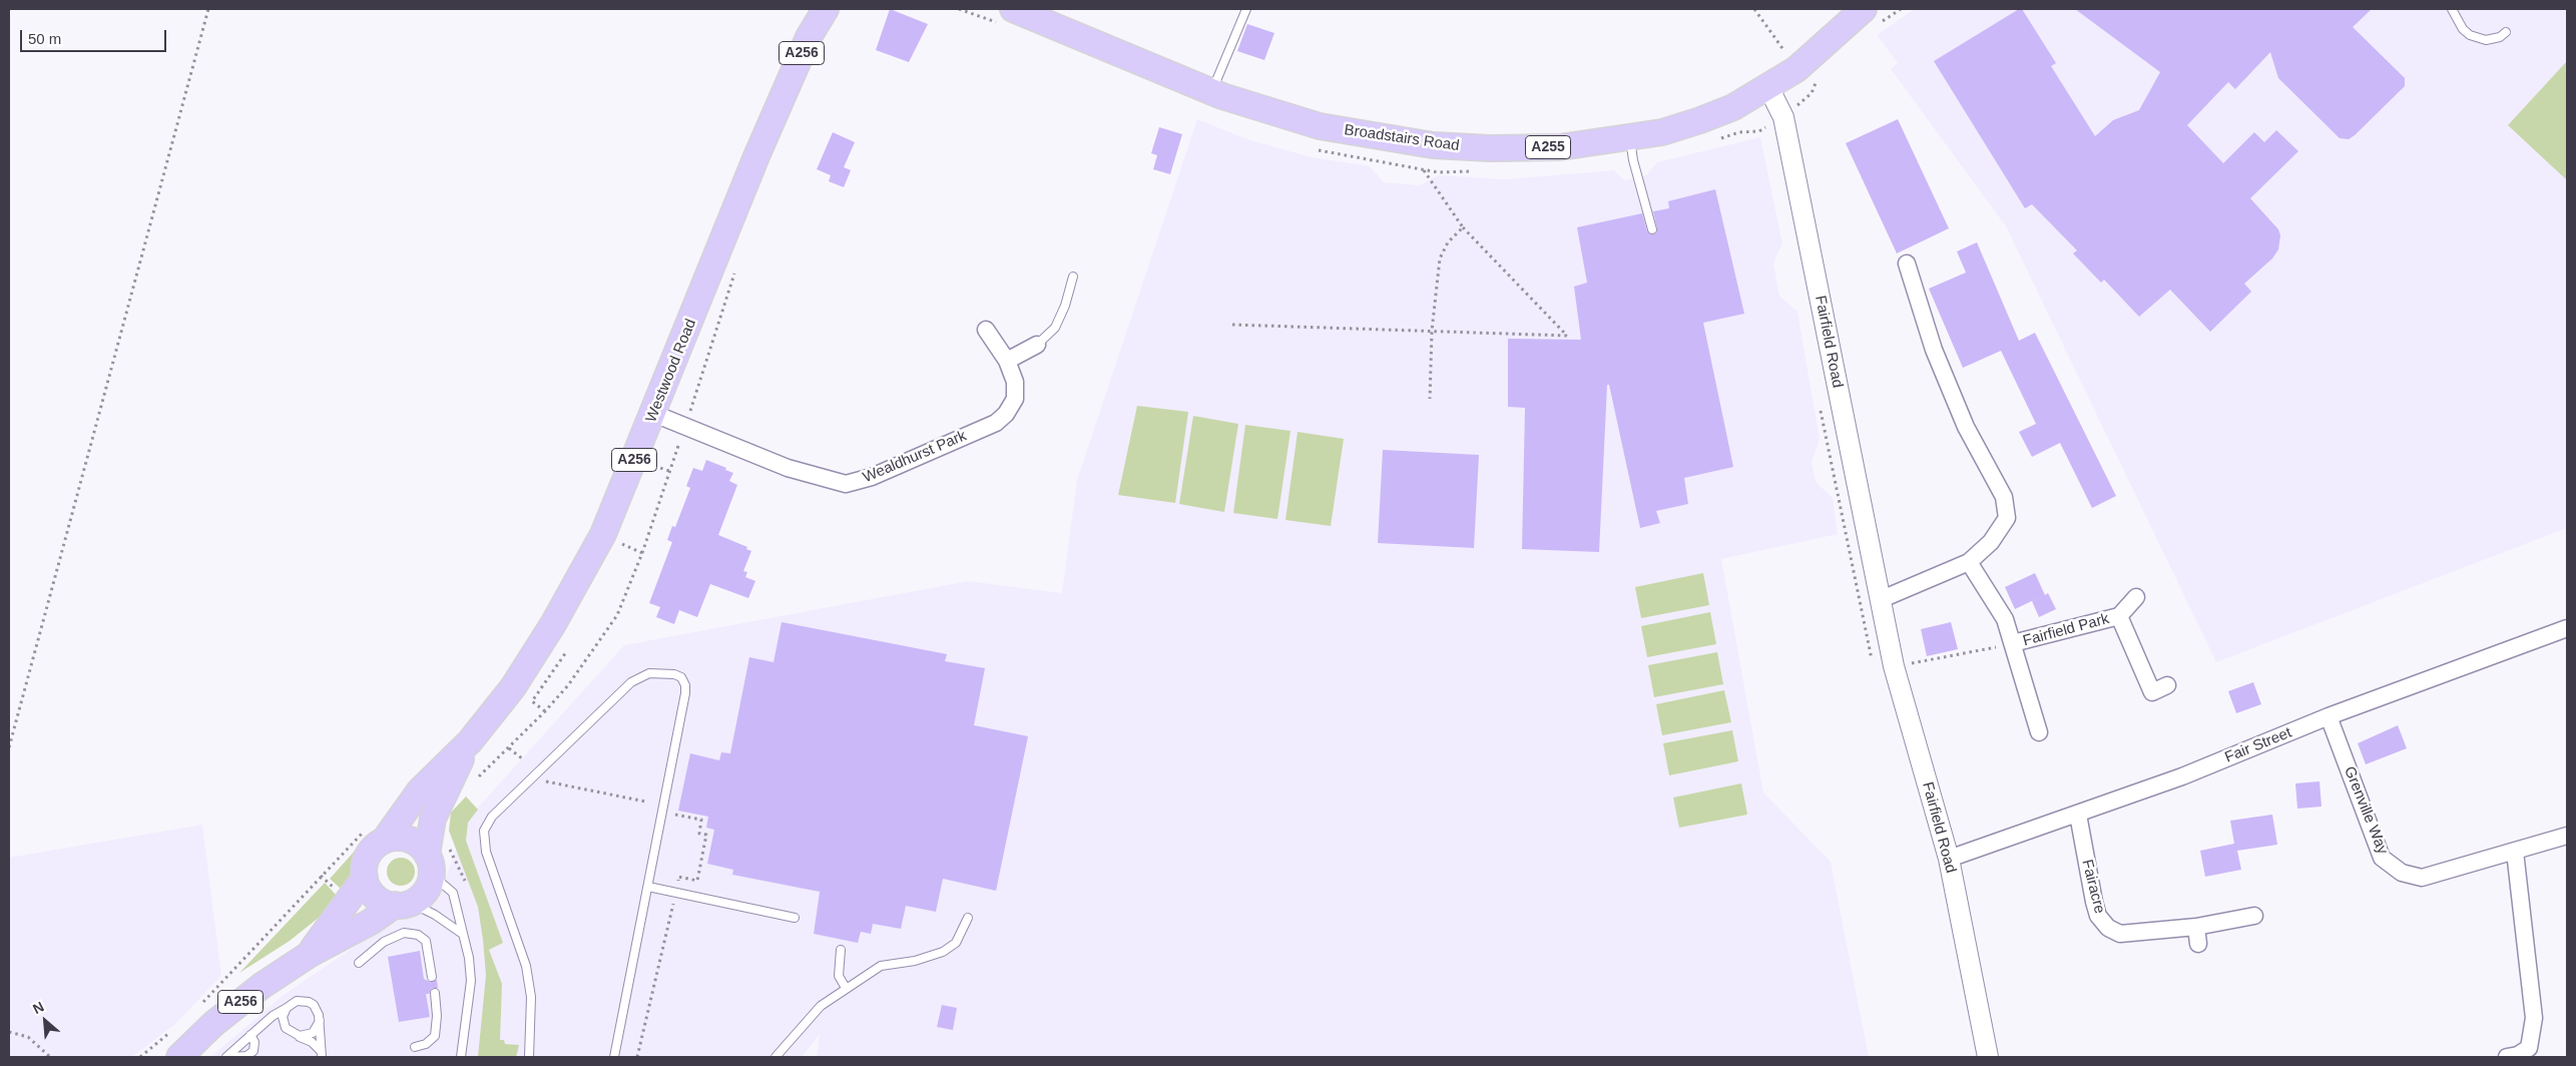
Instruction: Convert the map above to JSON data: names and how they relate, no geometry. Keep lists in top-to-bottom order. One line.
{"streets":{"main road":["A256","Broadstairs Road","A255","Westwood Road"],"street":["Fairfield Road","Wealdhurst Park","Fairfield Park","Fair Street","Grenville Way","Fairacre"]},"crossings":[["A256","Westwood Road"],["Broadstairs Road","Fairfield Road"],["Fairfield Road","Fair Street"],["Westwood Road","Wealdhurst Park"],["Fair Street","Grenville Way"],["Fair Street","Fairacre"]],"scale_bar":"50 m","north":"top left"}
